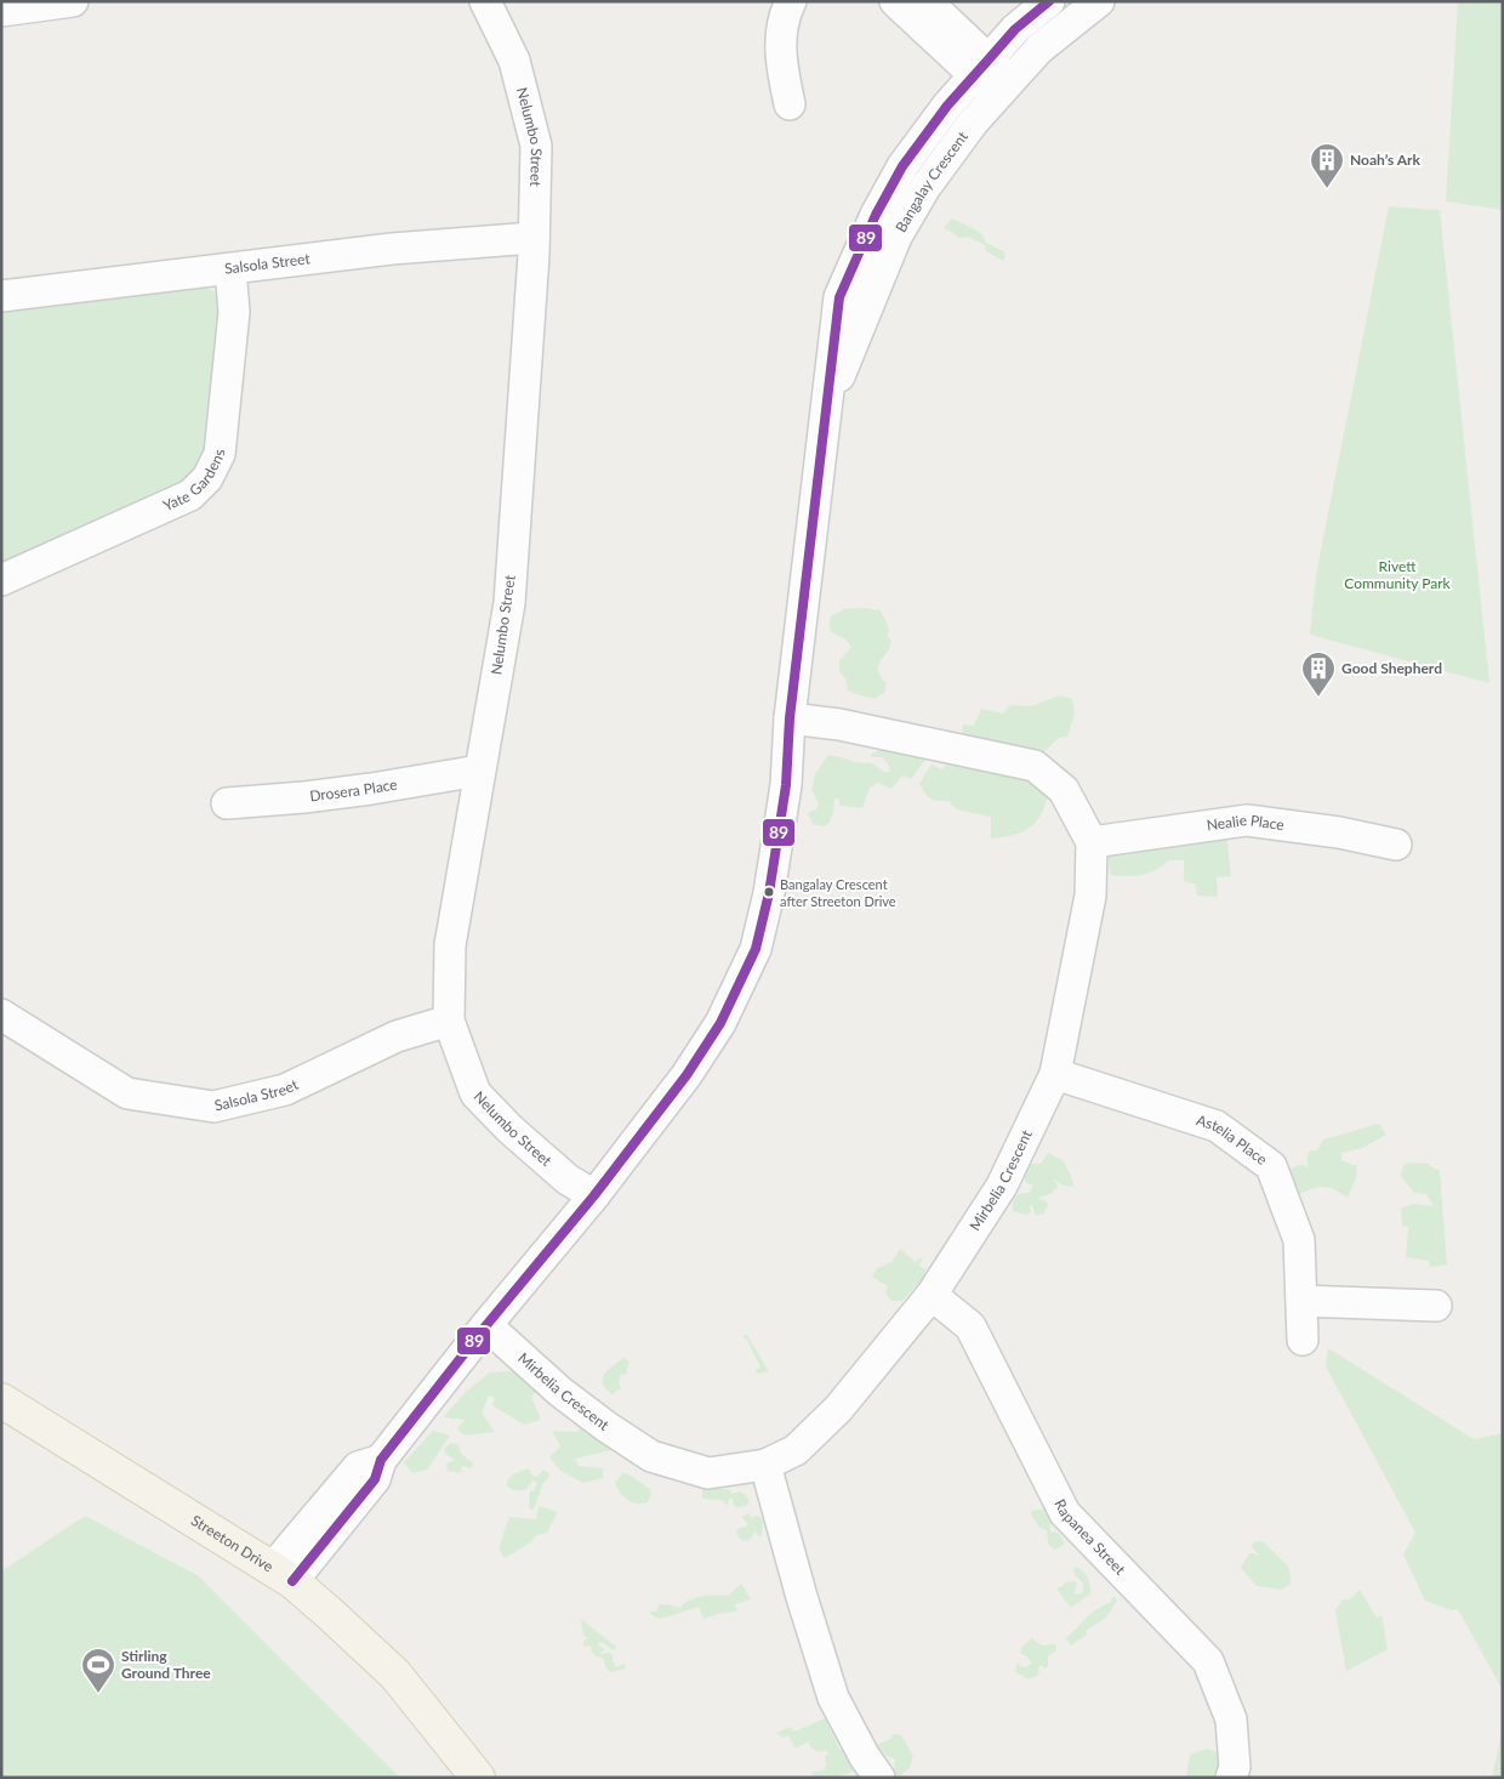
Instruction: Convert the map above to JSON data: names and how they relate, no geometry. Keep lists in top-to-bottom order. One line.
{"streets":{"main road":["Streeton Drive"],"street":["Nelumbo Street","Bangalay Crescent","Salsola Street","Yate Gardens","Drosera Place","Nealie Place","Astelia Place","Mirbelia Crescent","Rapanea Street"]},"crossings":[["Nelumbo Street","Bangalay Crescent"],["Nelumbo Street","Salsola Street"],["Nelumbo Street","Drosera Place"],["Bangalay Crescent","Mirbelia Crescent"],["Bangalay Crescent","Streeton Drive"],["Salsola Street","Yate Gardens"],["Nealie Place","Mirbelia Crescent"],["Astelia Place","Mirbelia Crescent"],["Mirbelia Crescent","Rapanea Street"]],"parks":["Rivett Community Park"],"places":{"building":["Noah’s Ark","Good Shepherd"],"other":["Bangalay Crescent after Streeton Drive"],"sports":["Stirling Ground Three"]},"lines":["transit line 89"]}
